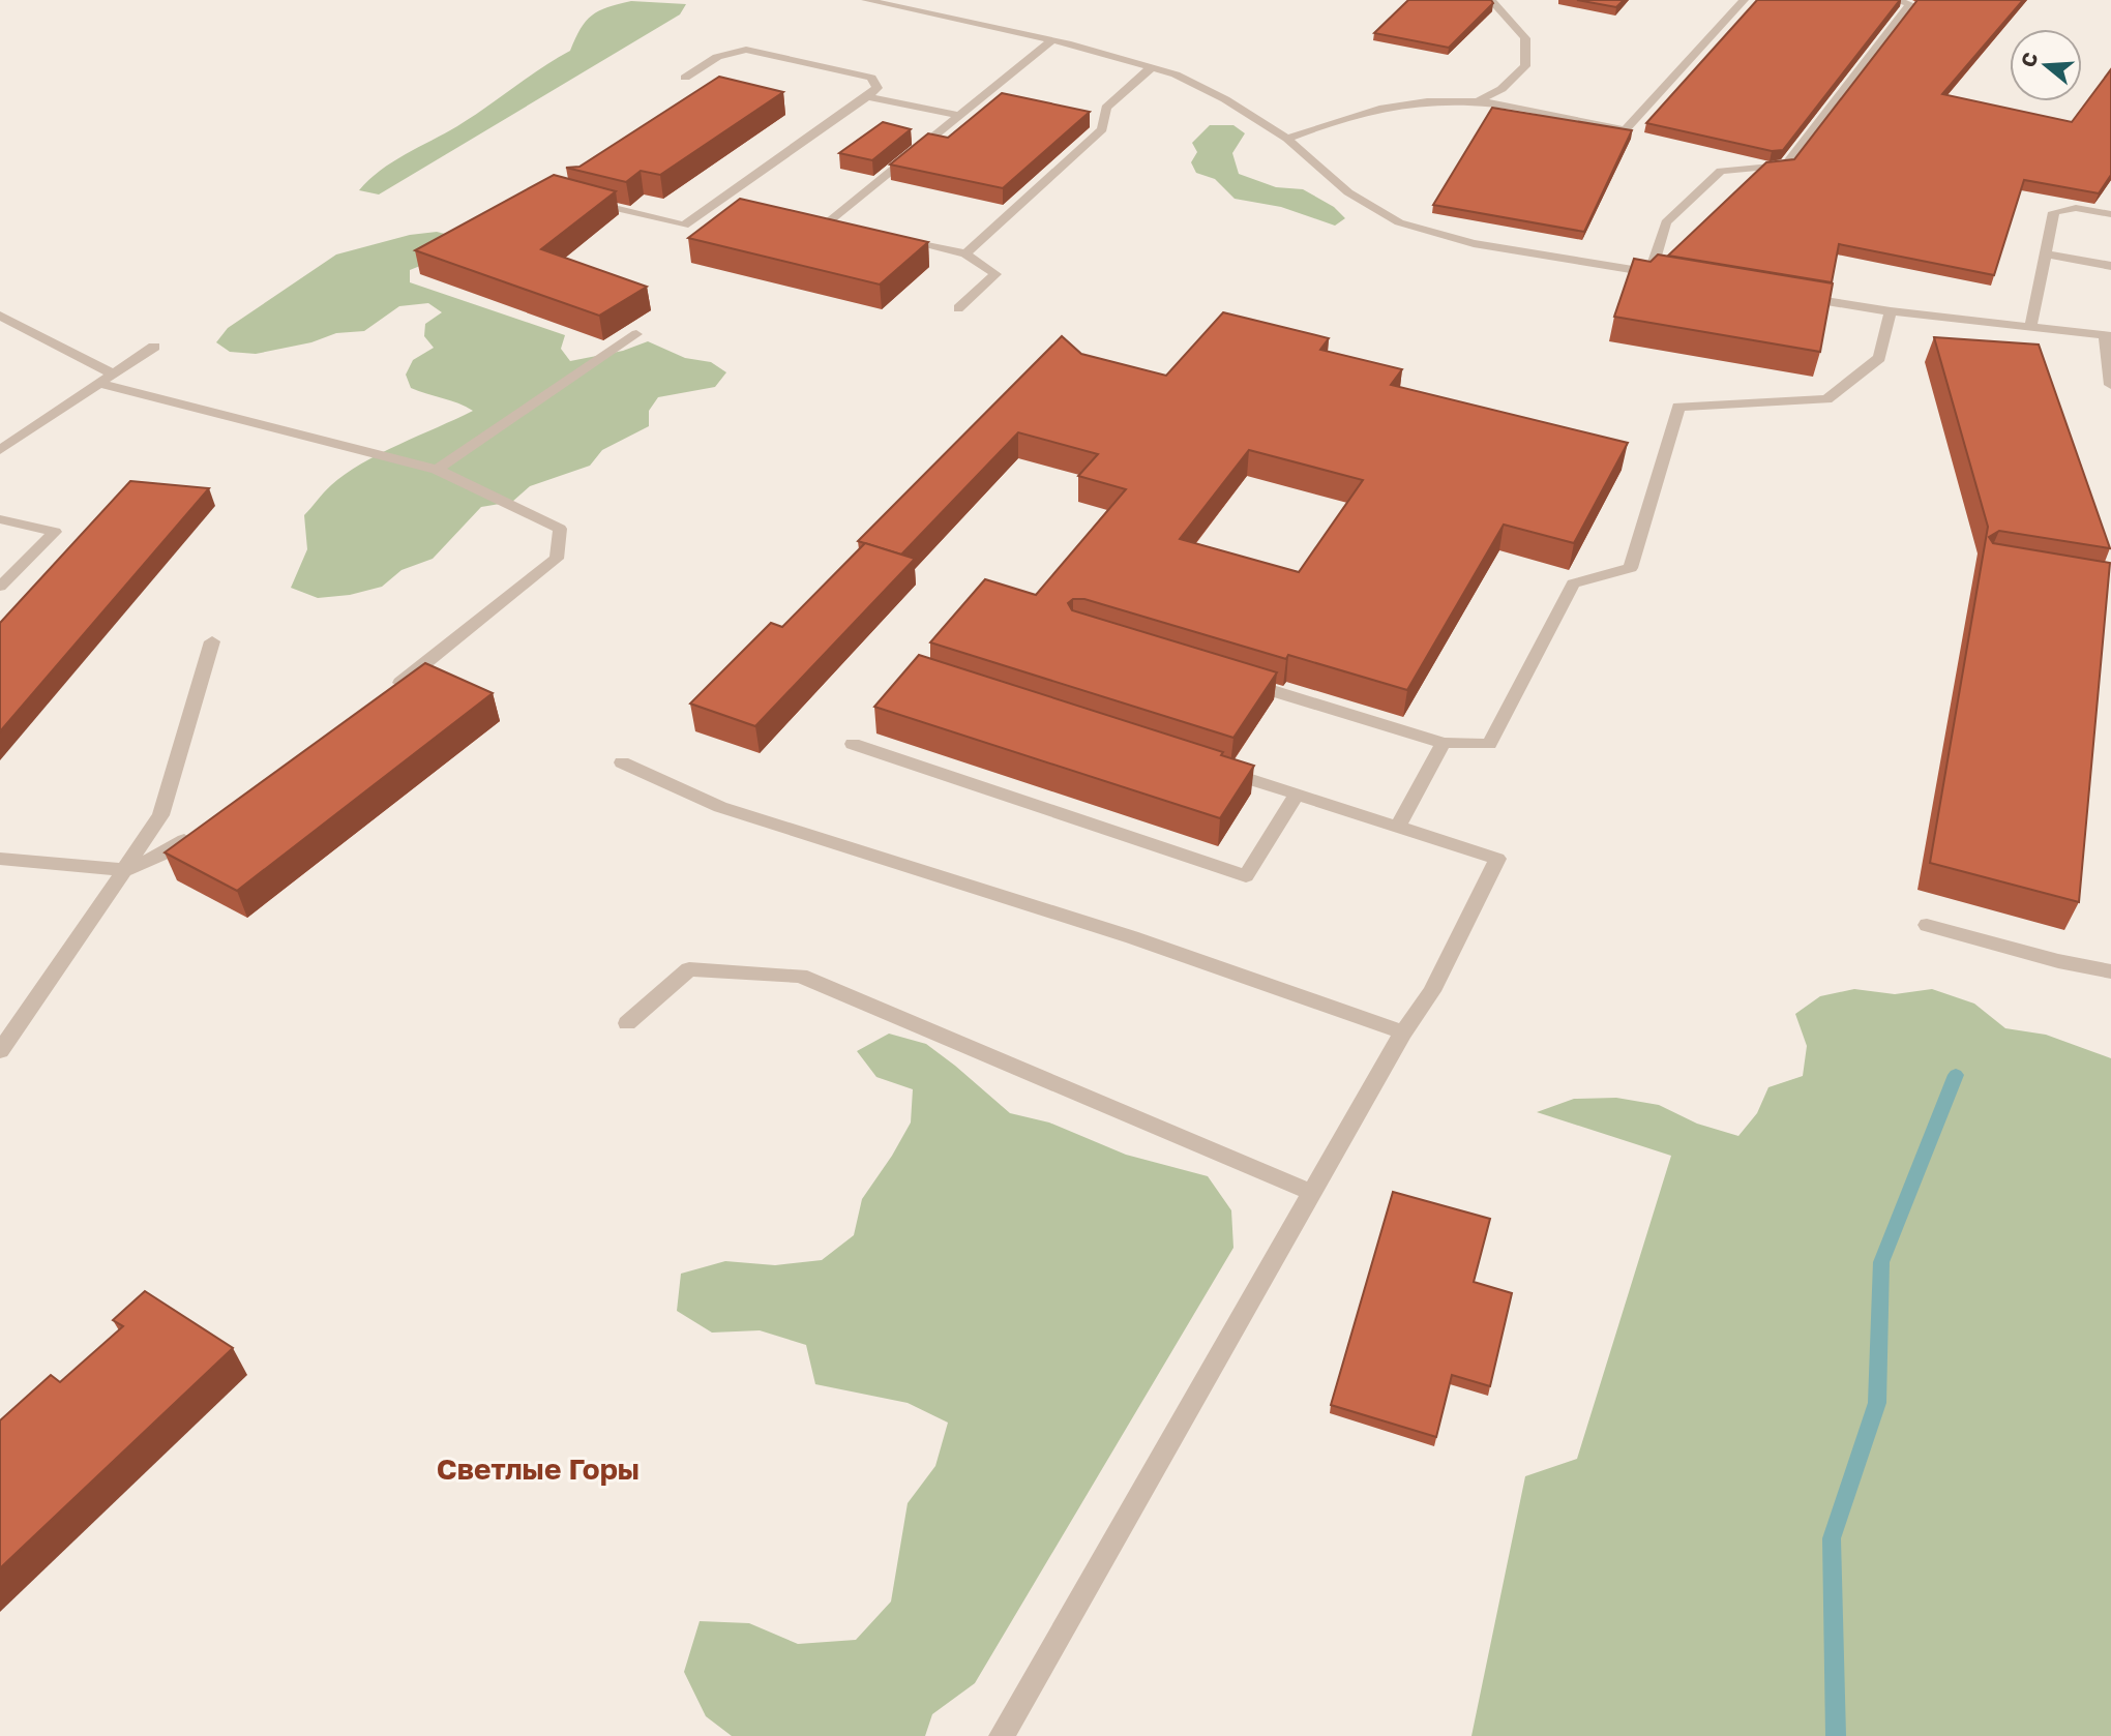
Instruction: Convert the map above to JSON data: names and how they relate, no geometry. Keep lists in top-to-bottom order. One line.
{"districts":["Светлые Горы"],"north":"left"}
